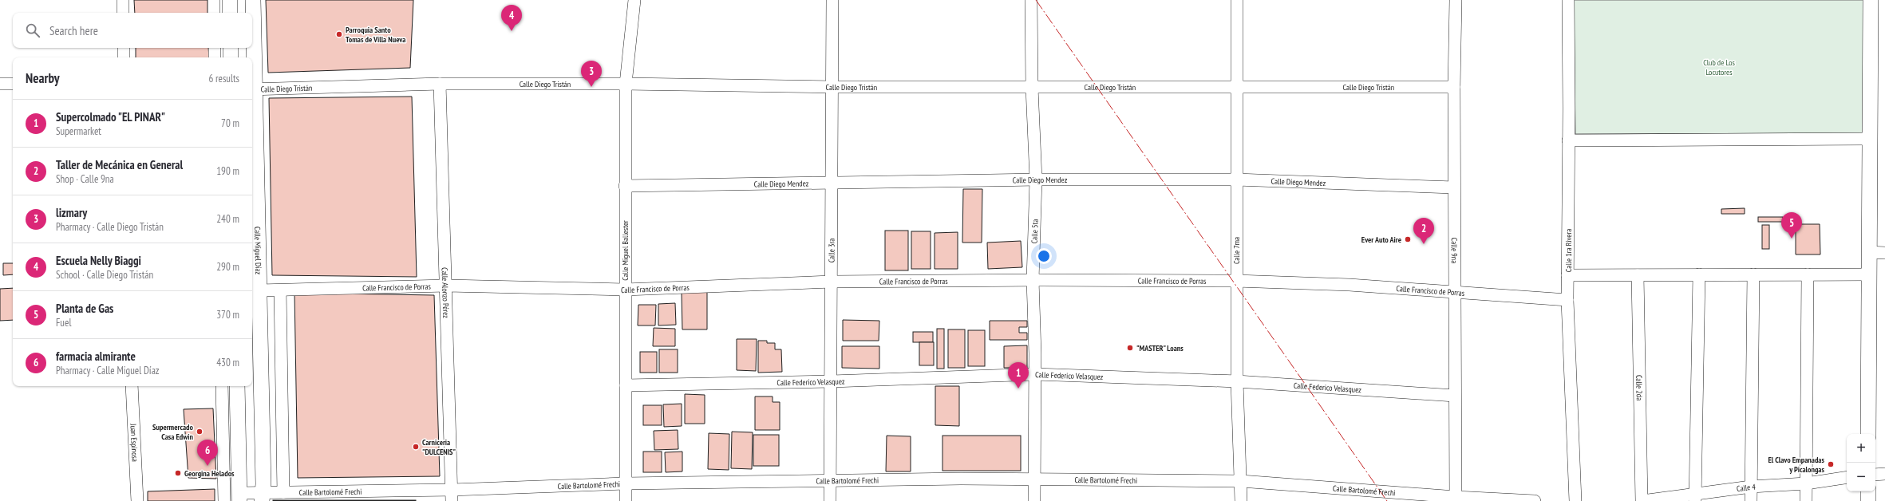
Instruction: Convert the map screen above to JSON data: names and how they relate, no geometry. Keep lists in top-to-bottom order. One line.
{"streets":{"street":["Calle Diego Tristán","Calle Diego Mendez","Calle 5ta","Calle Miguel Díaz","Calle Miguel Ballester","Calle 3ra","Calle 7ma","Calle 9na","Calle 1ra Rivera","Calle Francisco de Porras","Calle Alonzo Pérez","Calle Federico Velasquez","Calle 2da","Juan Espinosa","Calle Bartolomé Frechi","Calle 4"]},"crossings":[["Calle Diego Tristán","Calle 5ta"],["Calle Diego Tristán","Calle Miguel Díaz"],["Calle Diego Tristán","Calle Miguel Ballester"],["Calle Diego Tristán","Calle 3ra"],["Calle Diego Tristán","Calle 7ma"],["Calle Diego Tristán","Calle 9na"],["Calle Diego Tristán","Calle Alonzo Pérez"],["Calle Diego Mendez","Calle 5ta"],["Calle Diego Mendez","Calle Miguel Ballester"],["Calle Diego Mendez","Calle 3ra"],["Calle Diego Mendez","Calle 7ma"],["Calle Diego Mendez","Calle 9na"],["Calle 5ta","Calle Francisco de Porras"],["Calle 5ta","Calle Federico Velasquez"],["Calle 5ta","Calle Bartolomé Frechi"],["Calle Miguel Díaz","Calle Francisco de Porras"],["Calle Miguel Díaz","Calle Bartolomé Frechi"],["Calle Miguel Ballester","Calle Francisco de Porras"],["Calle Miguel Ballester","Calle Federico Velasquez"],["Calle Miguel Ballester","Calle Bartolomé Frechi"],["Calle 3ra","Calle Francisco de Porras"],["Calle 3ra","Calle Federico Velasquez"],["Calle 3ra","Calle Bartolomé Frechi"],["Calle 7ma","Calle Francisco de Porras"],["Calle 7ma","Calle Federico Velasquez"],["Calle 7ma","Calle Bartolomé Frechi"],["Calle 9na","Calle Francisco de Porras"],["Calle 9na","Calle Federico Velasquez"],["Calle 9na","Calle Bartolomé Frechi"],["Calle 1ra Rivera","Calle Francisco de Porras"],["Calle Francisco de Porras","Calle Alonzo Pérez"],["Calle Alonzo Pérez","Calle Bartolomé Frechi"],["Calle 2da","Calle 4"]],"parks":["Club de Los Locutores"],"places":["Parroquia Santo Tomas de Villa Nueva","Ever Auto Aire","\"MASTER\" Loans","Supermercado Casa Edwin","Carniceria \"DULCENIS\"","El Clavo Empanadas y Picalongas","Georgina Helados"],"page":{"pins":["4","3","5","2","1","6"],"search":"Search here","heading":["Nearby","6 results"],"list":[{"mark":"1","name":"Supercolmado \"EL PINAR\"","note":"Supermarket","value":"70 m"},{"mark":"2","name":"Taller de Mecánica en General","note":"Shop · Calle 9na","value":"190 m"},{"mark":"3","name":"lizmary","note":"Pharmacy · Calle Diego Tristán","value":"240 m"},{"mark":"4","name":"Escuela Nelly Biaggi","note":"School · Calle Diego Tristán","value":"290 m"},{"mark":"5","name":"Planta de Gas","note":"Fuel","value":"370 m"},{"mark":"6","name":"farmacia almirante","note":"Pharmacy · Calle Miguel Díaz","value":"430 m"}],"map_buttons":["+","−"]}}
